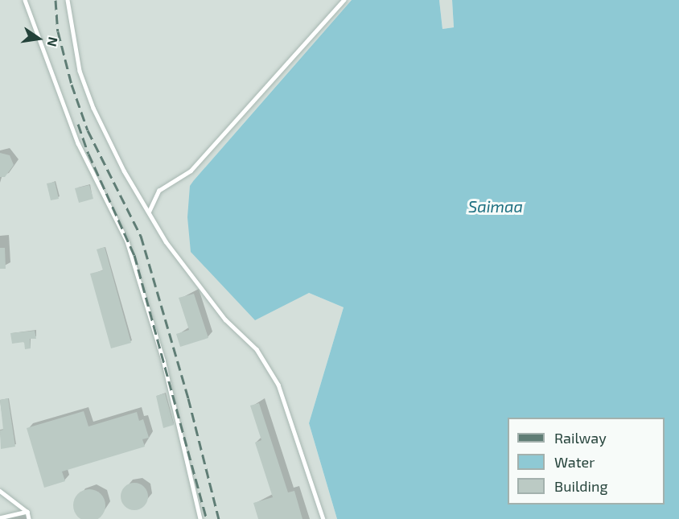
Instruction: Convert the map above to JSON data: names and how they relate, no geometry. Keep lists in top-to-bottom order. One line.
{"water":["Saimaa"],"legend":["Railway","Water","Building"],"north":"right"}
